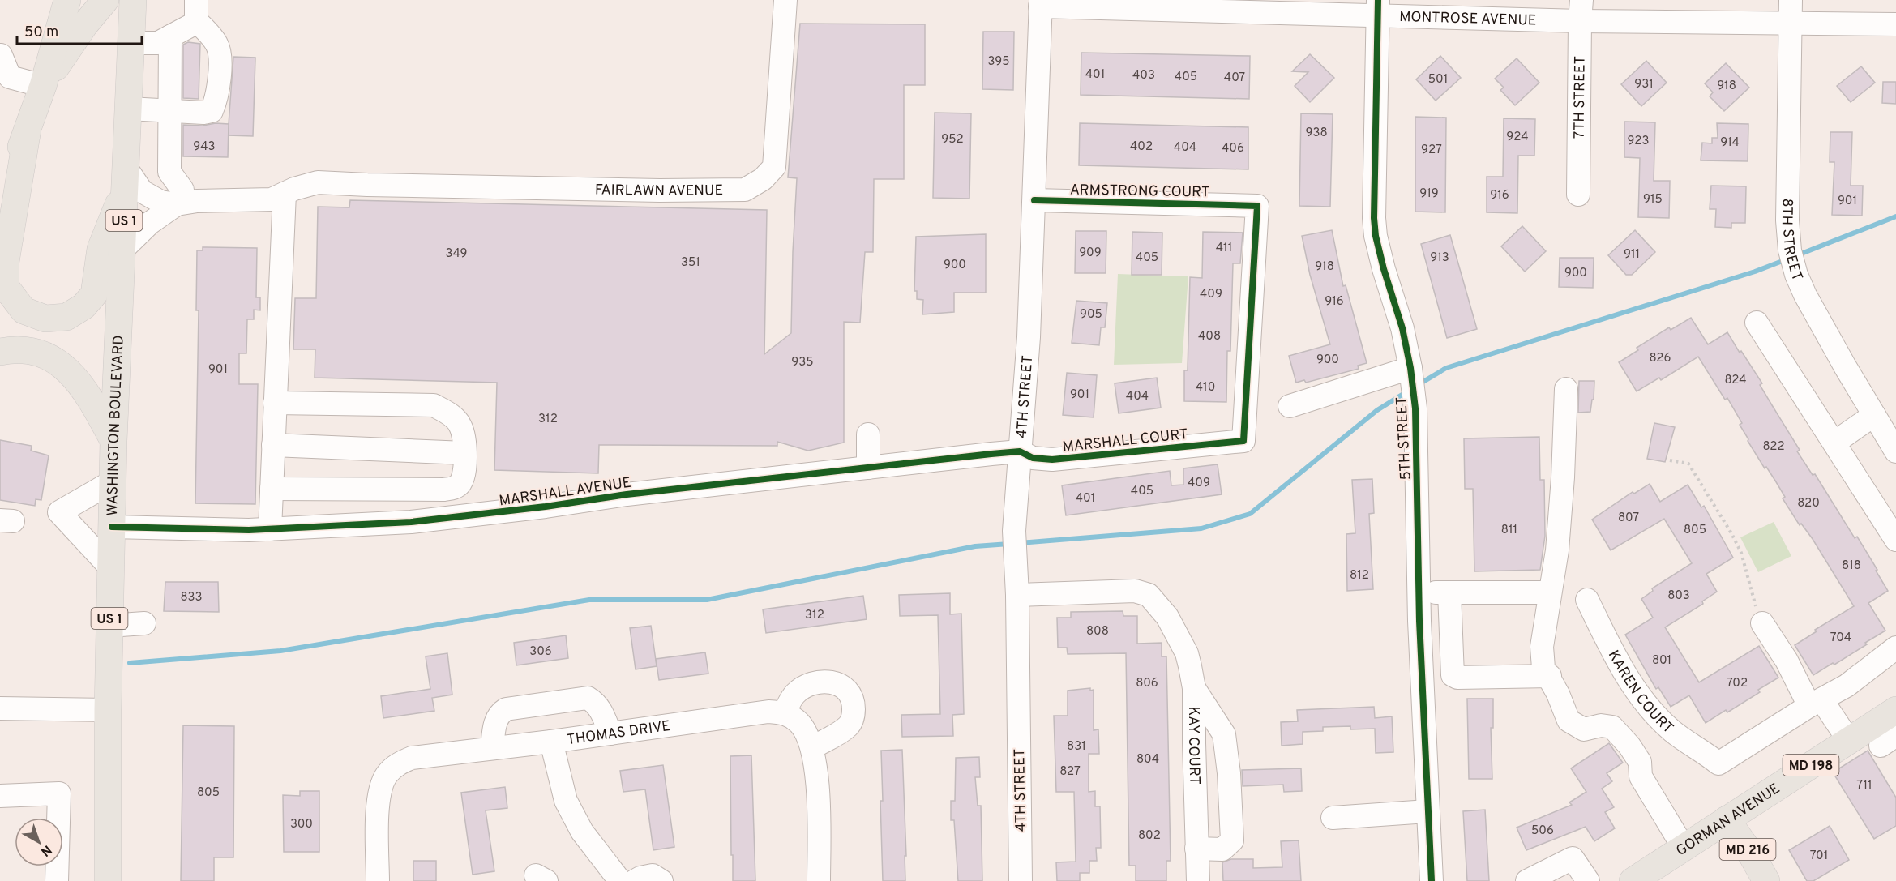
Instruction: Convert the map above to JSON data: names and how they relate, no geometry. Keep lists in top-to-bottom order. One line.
{"streets":{"main road":["US 1","WASHINGTON BOULEVARD","MD 198","GORMAN AVENUE","MD 216"],"street":["MONTROSE AVENUE","7TH STREET","FAIRLAWN AVENUE","ARMSTRONG COURT","8TH STREET","4TH STREET","5TH STREET","MARSHALL COURT","MARSHALL AVENUE","KAREN COURT","THOMAS DRIVE","KAY COURT"]},"crossings":[["MONTROSE AVENUE","7TH STREET"],["MONTROSE AVENUE","8TH STREET"],["MONTROSE AVENUE","4TH STREET"],["MONTROSE AVENUE","5TH STREET"],["ARMSTRONG COURT","4TH STREET"],["ARMSTRONG COURT","MARSHALL COURT"],["4TH STREET","MARSHALL COURT"],["4TH STREET","MARSHALL AVENUE"],["4TH STREET","KAY COURT"],["WASHINGTON BOULEVARD","MARSHALL AVENUE"],["MARSHALL COURT","MARSHALL AVENUE"],["GORMAN AVENUE","MD 216"]],"house_numbers":["395","401","403","405","407","501","931","918","938","924","952","923","914","943","402","404","406","927","919","916","915","901","411","909","349","911","405","913","351","900","918","900","409","916","905","408","826","900","935","901","824","410","901","404","312","822","409","405","401","820","807","811","805","818","812","803","833","312","808","704","306","801","806","702","831","804","827","711","805","300","506","802","701"],"scale_bar":"50 m","north":"bottom right"}
